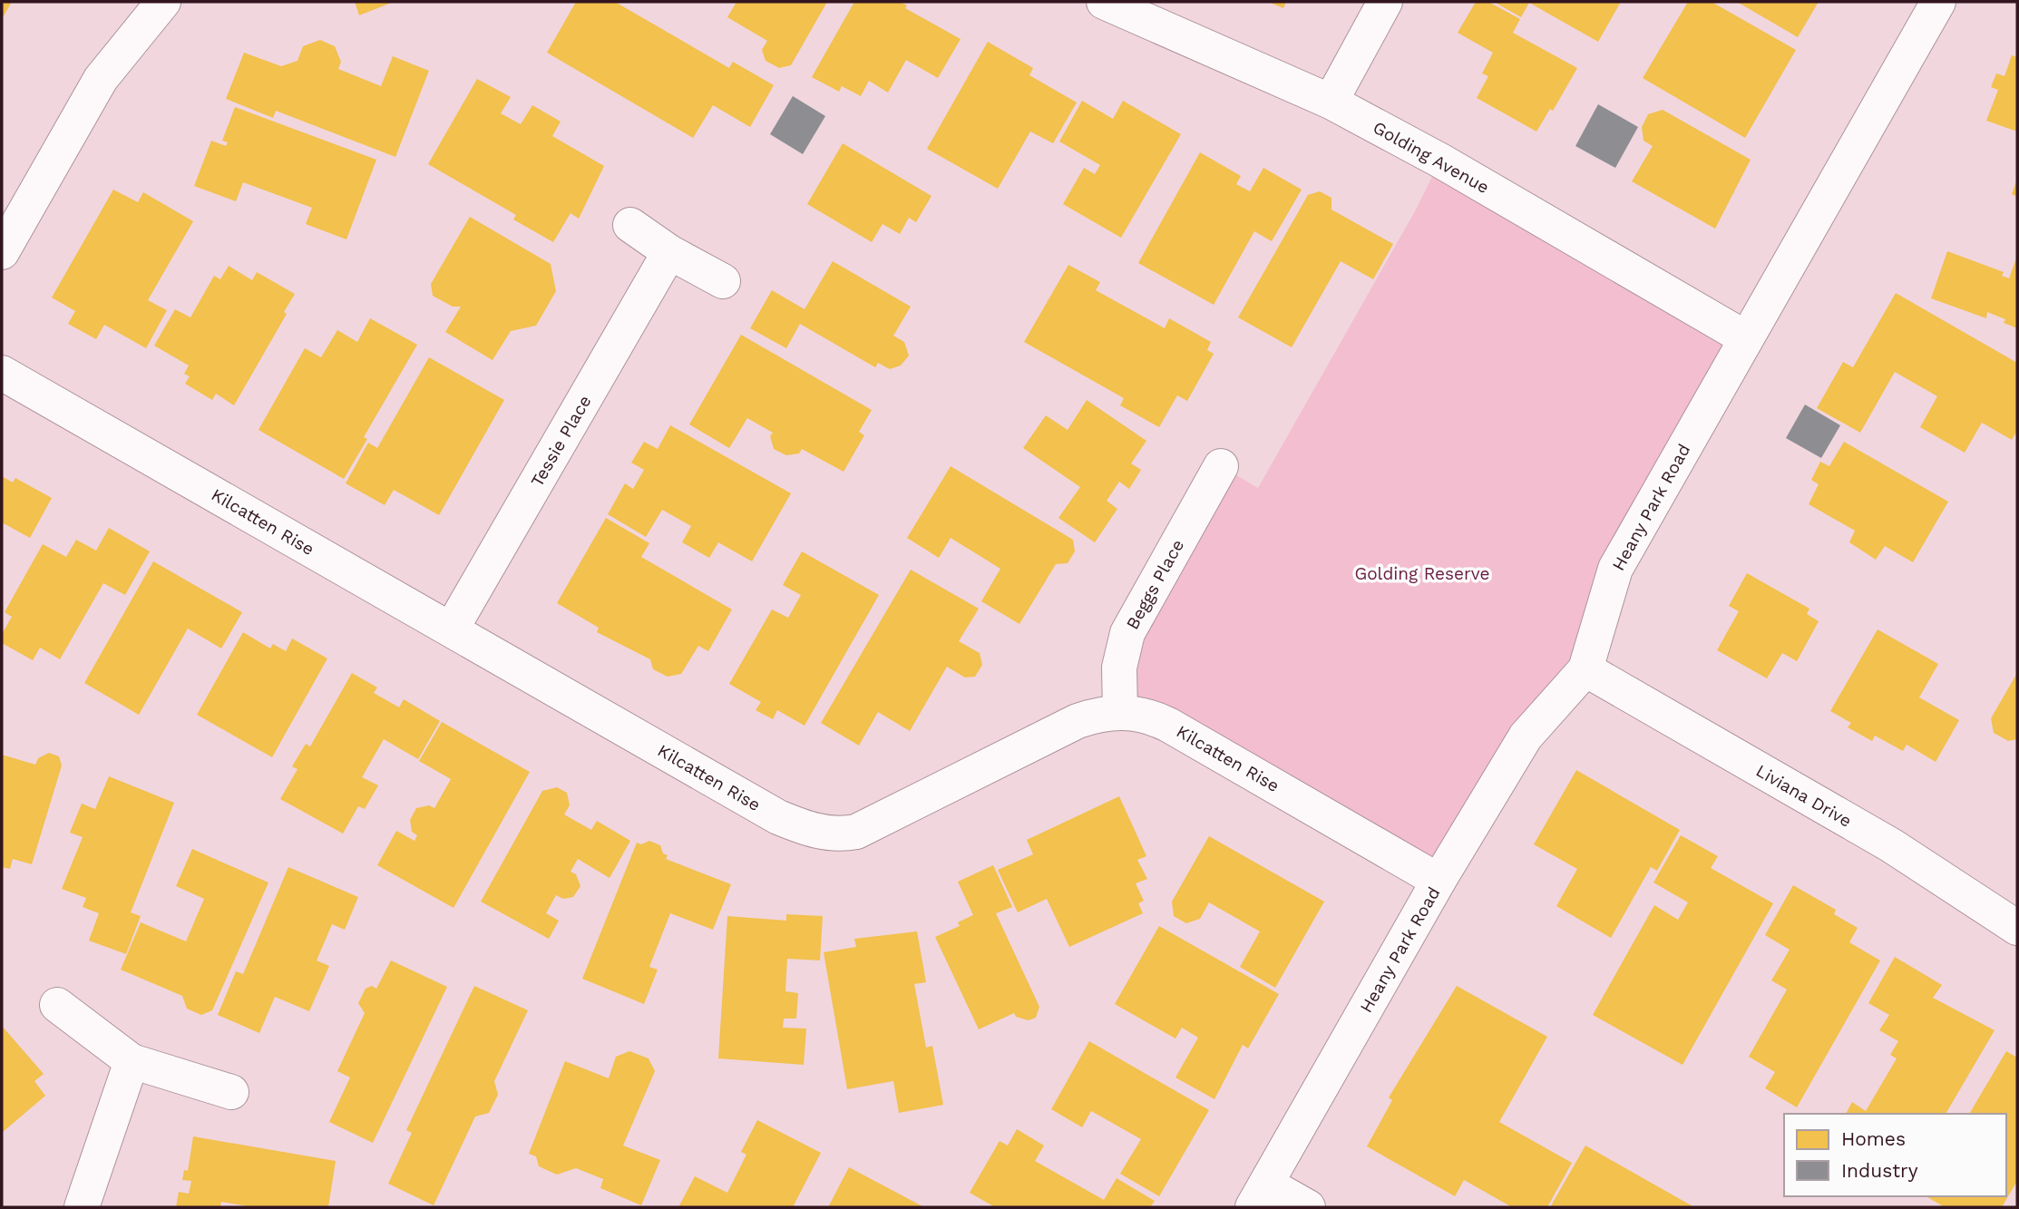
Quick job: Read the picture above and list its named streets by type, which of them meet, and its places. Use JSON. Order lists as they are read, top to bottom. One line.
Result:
{"streets":{"street":["Golding Avenue","Tessie Place","Heany Park Road","Kilcatten Rise","Beggs Place","Liviana Drive"]},"crossings":[["Golding Avenue","Heany Park Road"],["Tessie Place","Kilcatten Rise"],["Heany Park Road","Kilcatten Rise"],["Heany Park Road","Liviana Drive"],["Kilcatten Rise","Beggs Place"]],"parks":["Golding Reserve"],"legend":["Homes","Industry"]}
